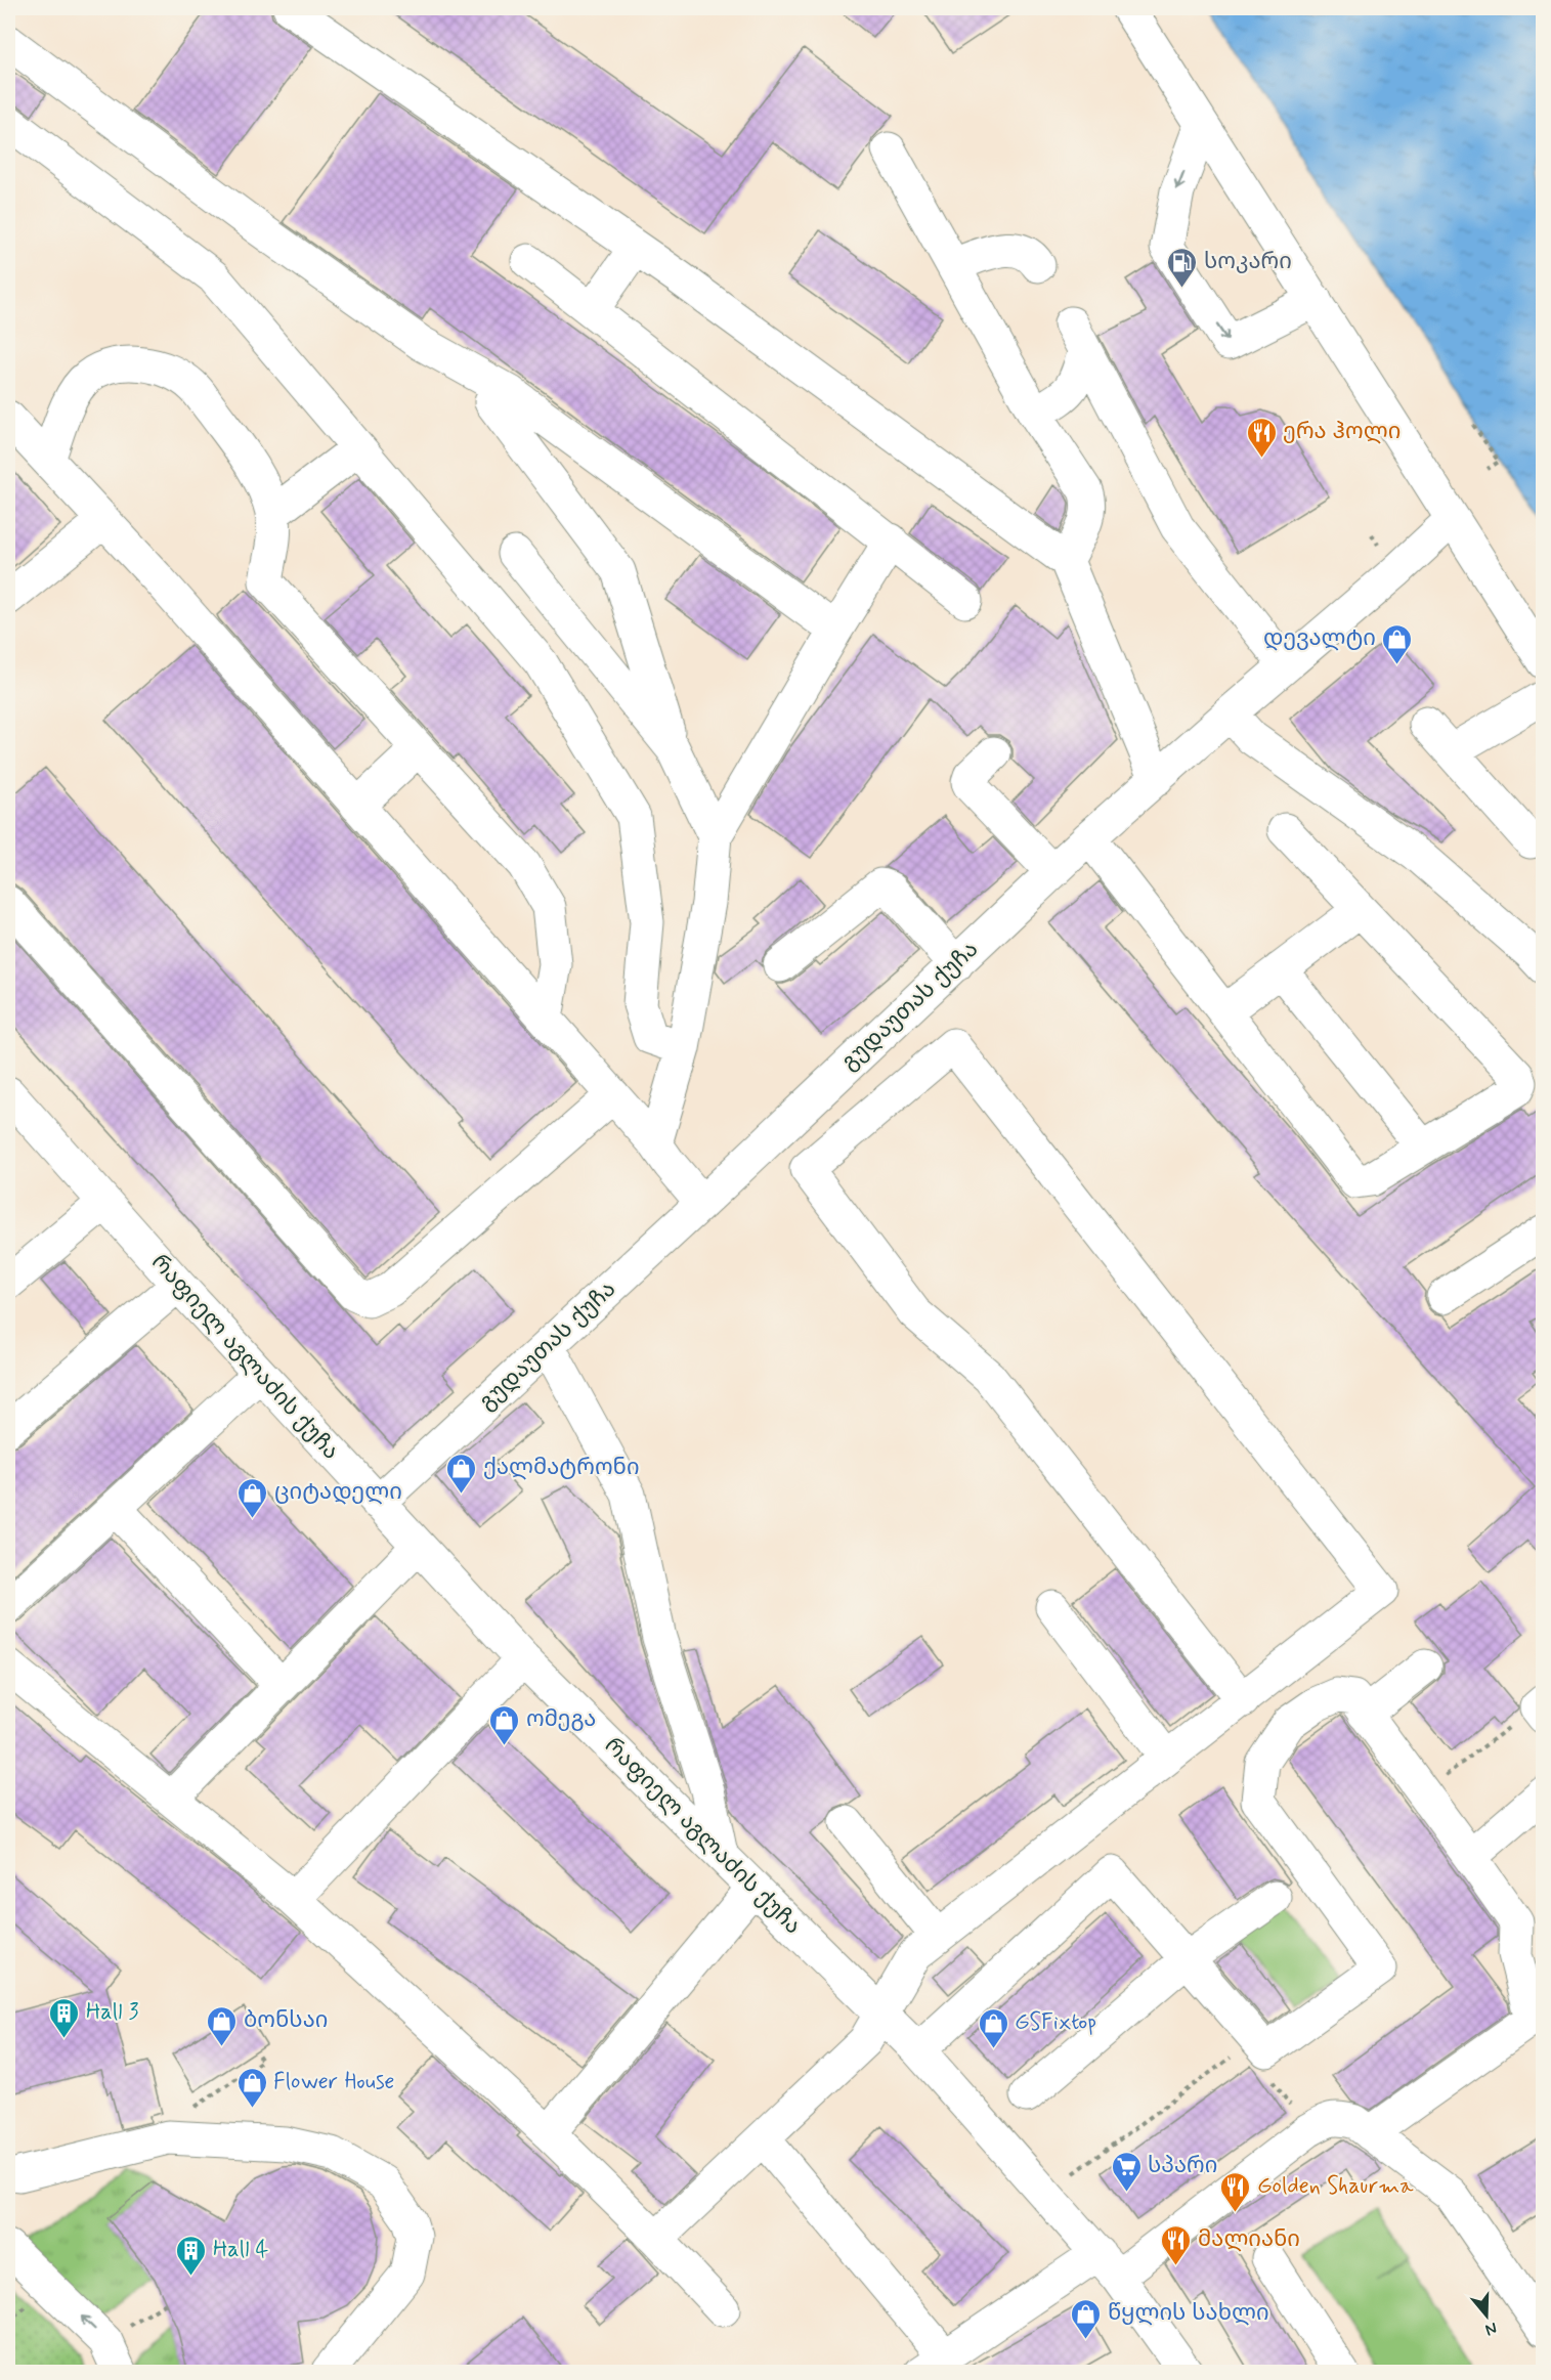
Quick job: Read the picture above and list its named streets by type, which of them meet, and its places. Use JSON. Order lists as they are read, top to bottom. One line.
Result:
{"streets":{"street":["გუდაუთას ქუჩა","რაფიელ აგლაძის ქუჩა"]},"crossings":[["გუდაუთას ქუჩა","რაფიელ აგლაძის ქუჩა"]],"places":{"fuel station":["სოკარი"],"restaurant":["ერა ჰოლი","Golden Shaurma","მალიანი"],"shop":["დევალტი","ქალმატრონი","ციტადელი","ომეგა","ბონსაი","GSFixtop","Flower House","წყლის სახლი"],"building":["Hall 3","Hall 4"],"supermarket":["სპარი"]},"north":"bottom"}
